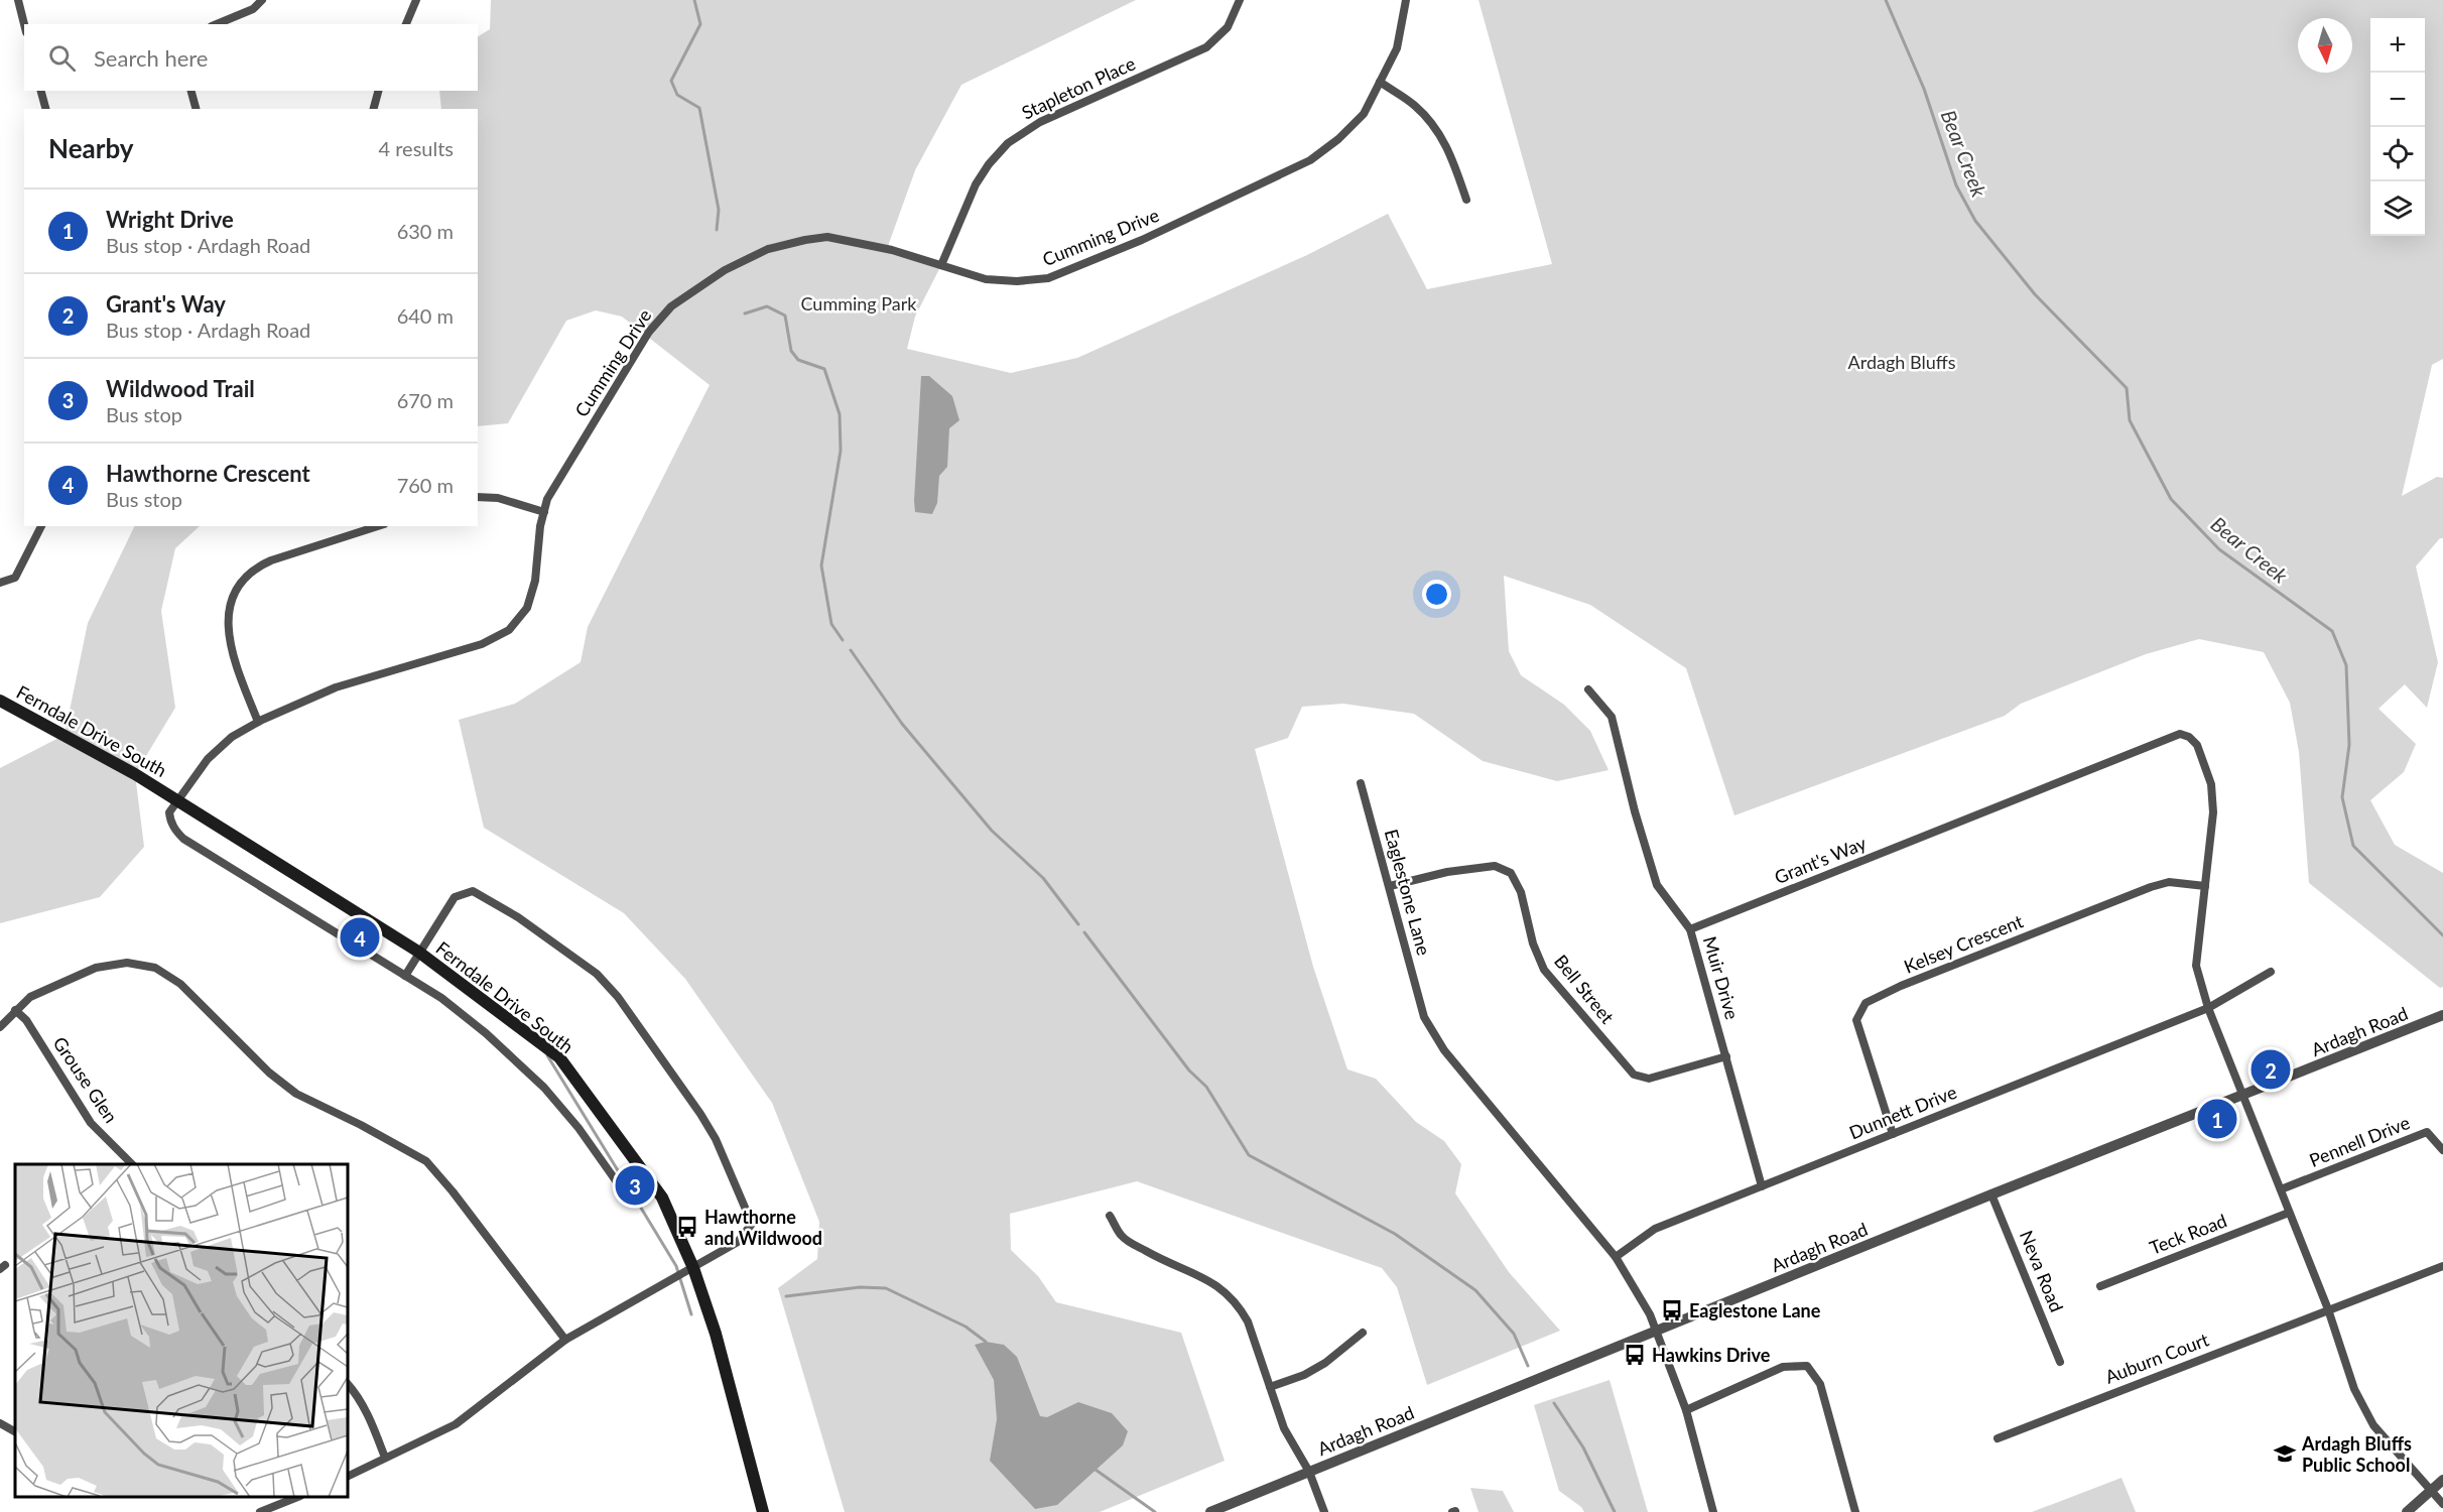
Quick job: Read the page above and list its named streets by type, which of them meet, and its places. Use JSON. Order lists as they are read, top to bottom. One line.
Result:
{"streets":{"main road":["Ferndale Drive South"],"street":["Stapleton Place","Cumming Drive","Grant's Way","Eaglestone Lane","Kelsey Crescent","Muir Drive","Bell Street","Ardagh Road","Grouse Glen","Dunnett Drive","Pennell Drive","Teck Road","Neva Road","Auburn Court"]},"crossings":[["Stapleton Place","Cumming Drive"],["Cumming Drive","Ferndale Drive South"],["Grant's Way","Kelsey Crescent"],["Grant's Way","Muir Drive"],["Grant's Way","Ardagh Road"],["Grant's Way","Dunnett Drive"],["Grant's Way","Pennell Drive"],["Grant's Way","Teck Road"],["Grant's Way","Auburn Court"],["Eaglestone Lane","Bell Street"],["Eaglestone Lane","Ardagh Road"],["Eaglestone Lane","Dunnett Drive"],["Kelsey Crescent","Dunnett Drive"],["Muir Drive","Bell Street"],["Muir Drive","Dunnett Drive"],["Ardagh Road","Neva Road"]],"water":["Bear Creek"],"parks":["Cumming Park","Ardagh Bluffs"],"places":{"bus stop":["Hawthorne and Wildwood","Eaglestone Lane","Hawkins Drive"],"school or university":["Ardagh Bluffs Public School"]},"north":"bottom","page":{"map_buttons":["+","−"],"search":"Search here","heading":["Nearby","4 results"],"list":[{"mark":"1","name":"Wright Drive","note":"Bus stop · Ardagh Road","value":"630 m"},{"mark":"2","name":"Grant's Way","note":"Bus stop · Ardagh Road","value":"640 m"},{"mark":"3","name":"Wildwood Trail","note":"Bus stop","value":"670 m"},{"mark":"4","name":"Hawthorne Crescent","note":"Bus stop","value":"760 m"}],"pins":["4","2","1","3"]}}
